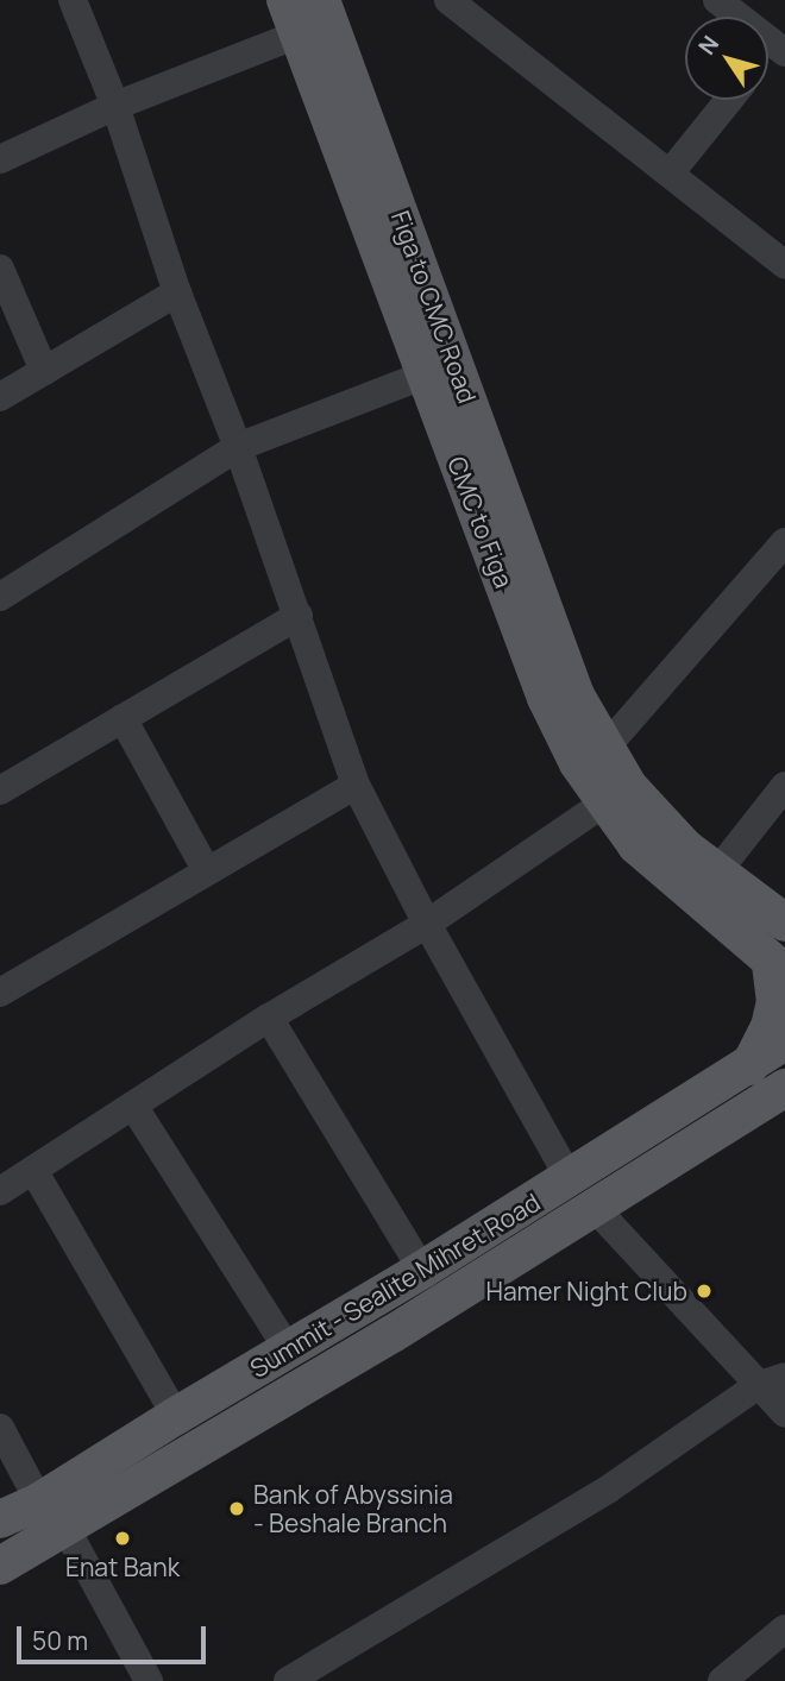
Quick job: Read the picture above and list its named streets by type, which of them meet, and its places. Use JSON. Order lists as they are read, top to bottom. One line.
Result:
{"streets":{"main road":["Figa to CMC Road","Summit - Sealite Mihret Road"]},"places":["Hamer Night Club","Bank of Abyssinia - Beshale Branch","Enat Bank"],"scale_bar":"50 m","north":"top left"}
